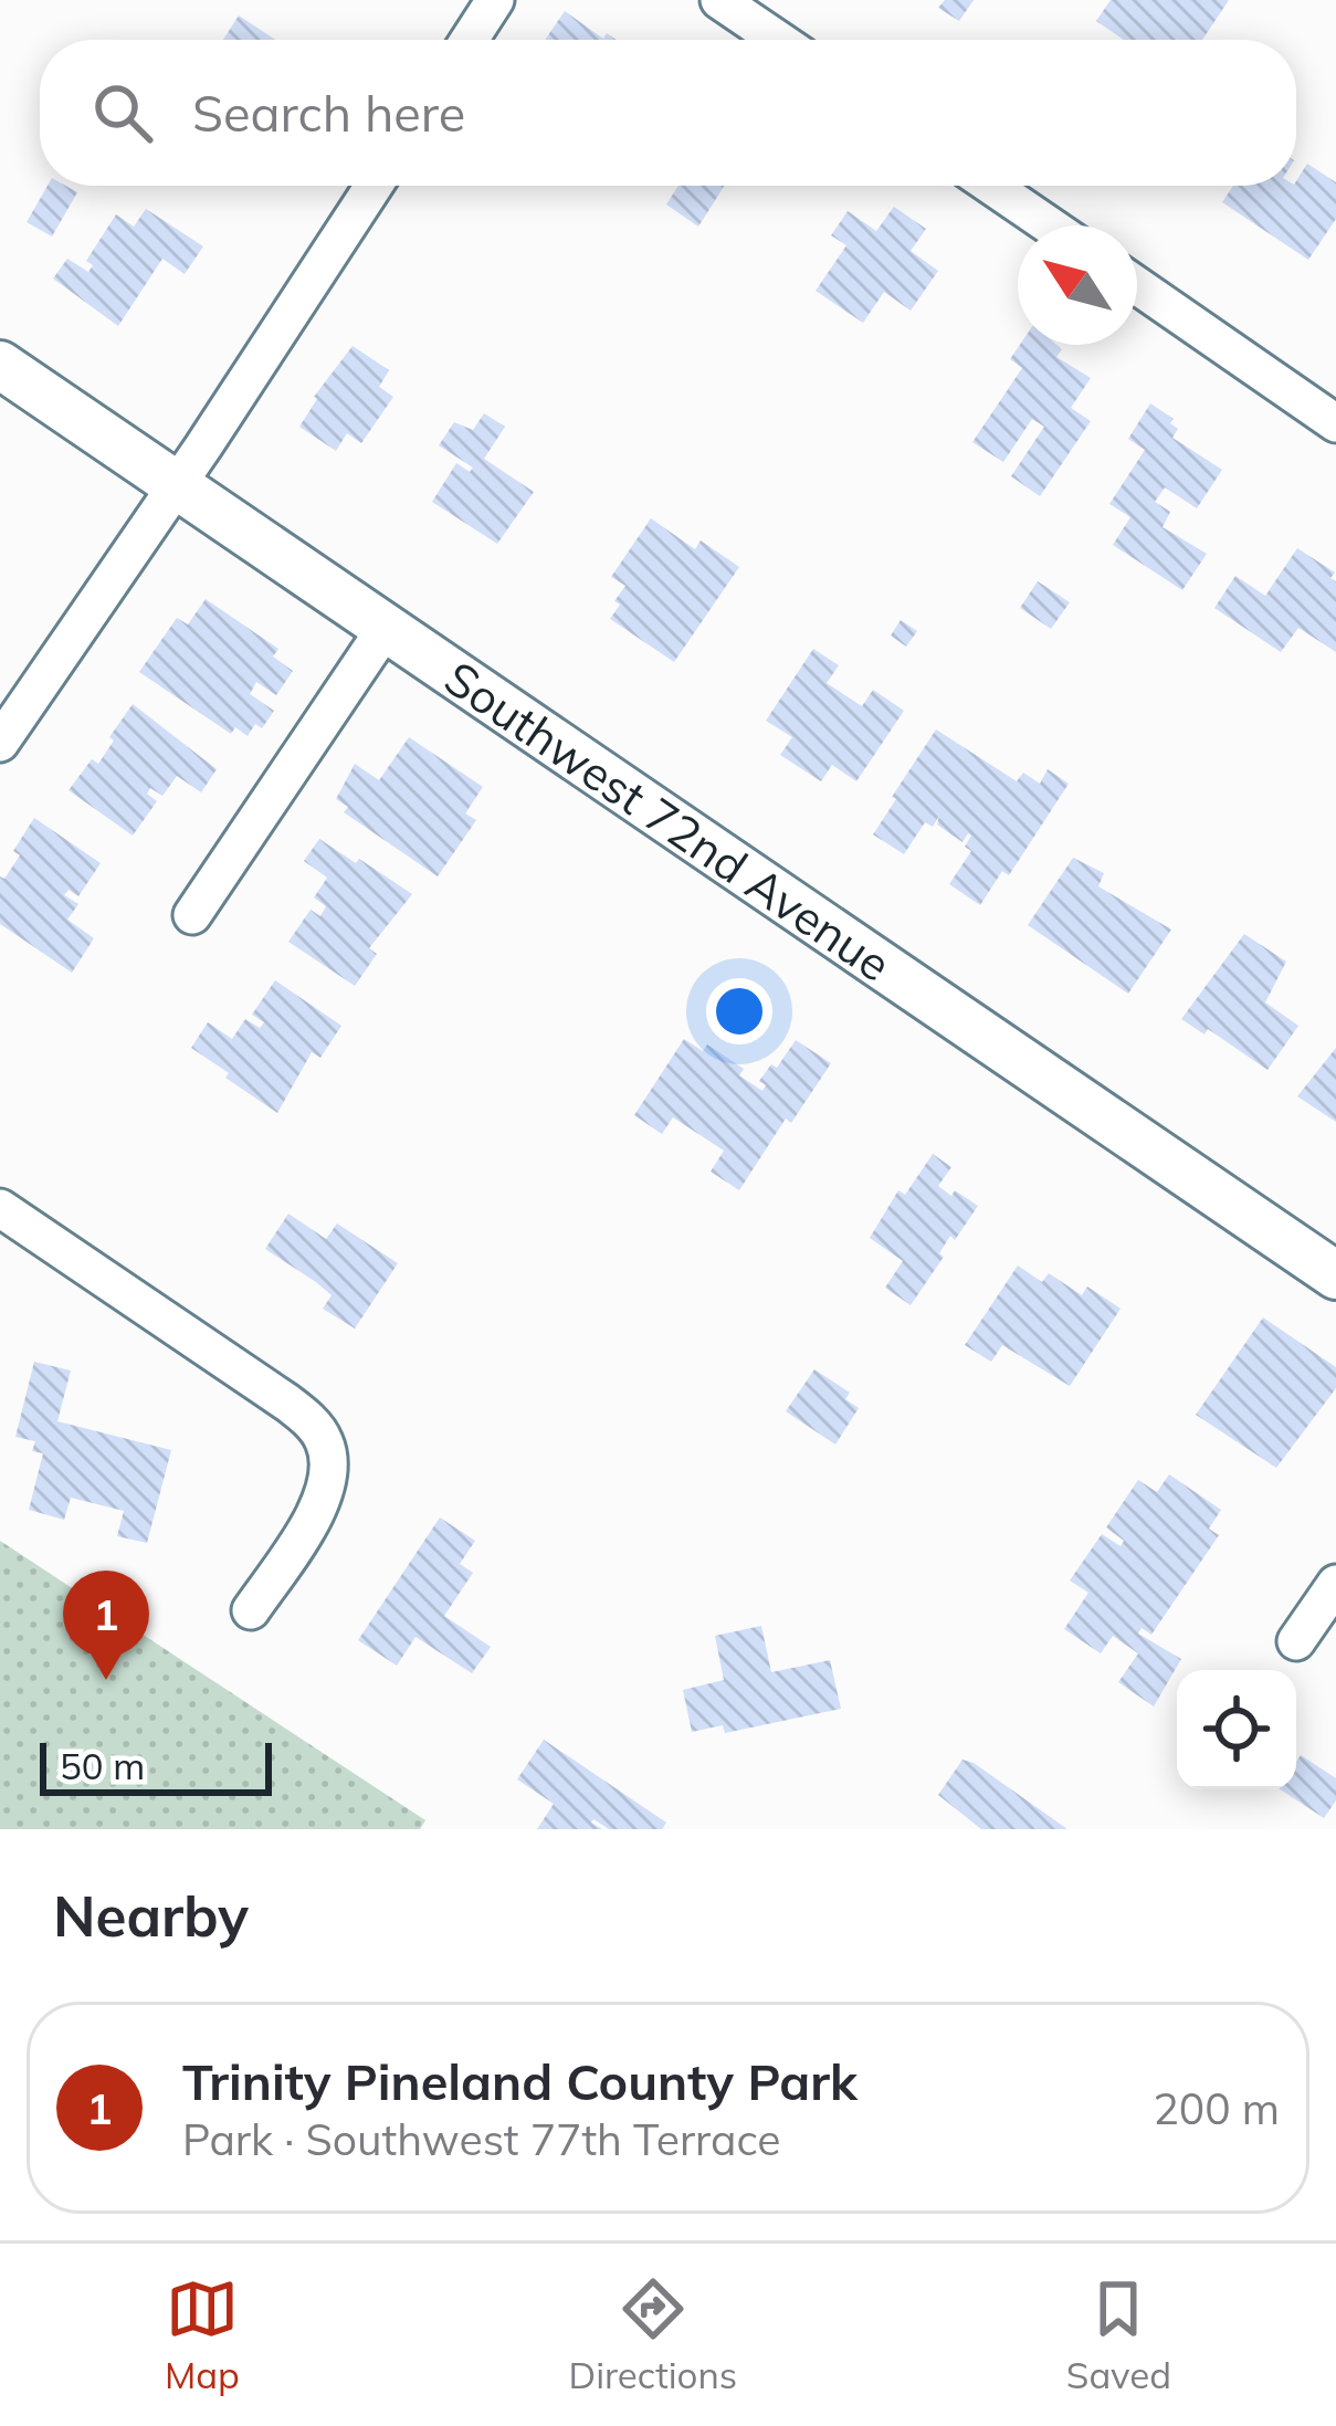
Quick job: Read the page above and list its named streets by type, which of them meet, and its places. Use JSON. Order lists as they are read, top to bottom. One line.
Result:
{"streets":{"street":["Southwest 72nd Avenue"]},"scale_bar":"50 m","north":"top left","page":{"search":"Search here","pins":"1","scale":"50 m","heading":"Nearby","list":[{"mark":"1","name":"Trinity Pineland County Park","note":"Park · Southwest 77th Terrace","value":"200 m"}],"nav":["Map","Directions","Saved"]}}
